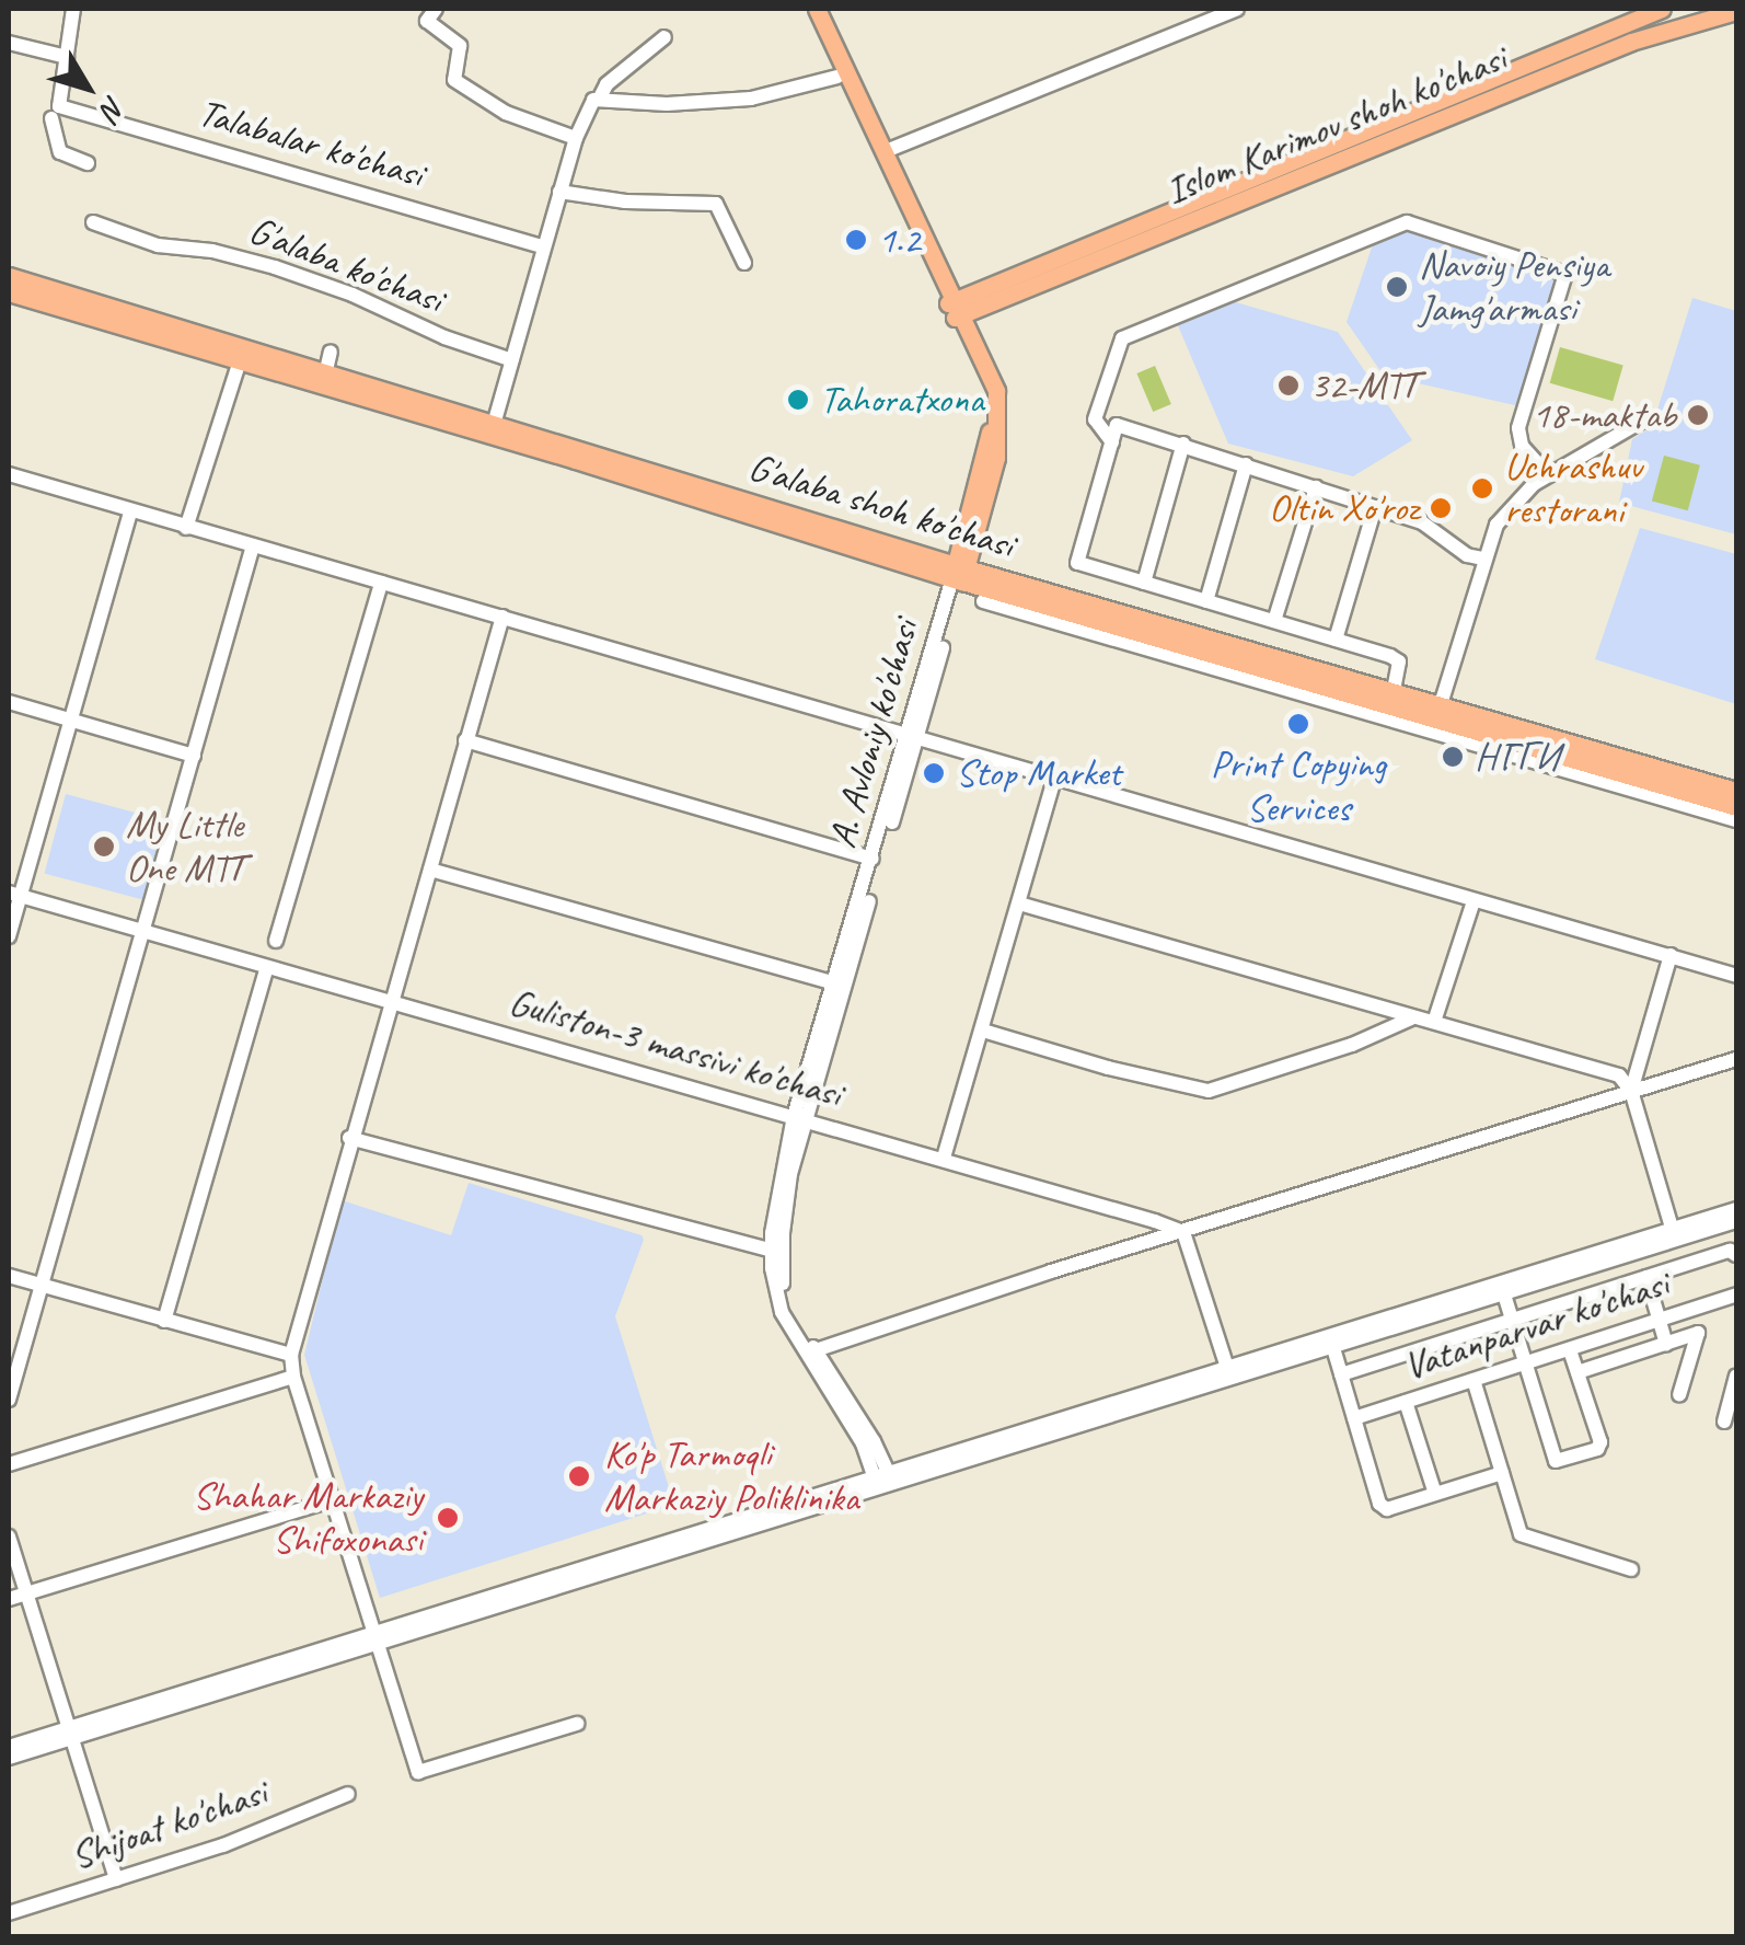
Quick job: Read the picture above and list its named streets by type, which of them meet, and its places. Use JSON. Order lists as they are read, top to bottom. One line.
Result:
{"streets":{"main road":["Islom Karimov shoh ko'chasi","G'alaba shoh ko'chasi","A. Avloniy ko'chasi"],"street":["Talabalar ko'chasi","G'alaba ko'chasi","Guliston-3 massivi ko'chasi","Vatanparvar ko'chasi","Shijoat ko'chasi"]},"crossings":[["Islom Karimov shoh ko'chasi","A. Avloniy ko'chasi"],["G'alaba shoh ko'chasi","A. Avloniy ko'chasi"],["A. Avloniy ko'chasi","Guliston-3 massivi ko'chasi"]],"places":["1.2","Navoiy Pensiya Jamg'armasi","32-MTT","Tahoratxona","18-maktab","Uchrashuv restorani","Oltin Xo'roz","Print Copying Services","НГГИ","Stop Market","My Little One MTT","Ko'p Tarmoqli Markaziy Poliklinika","Shahar Markaziy Shifoxonasi"],"north":"bottom right"}
